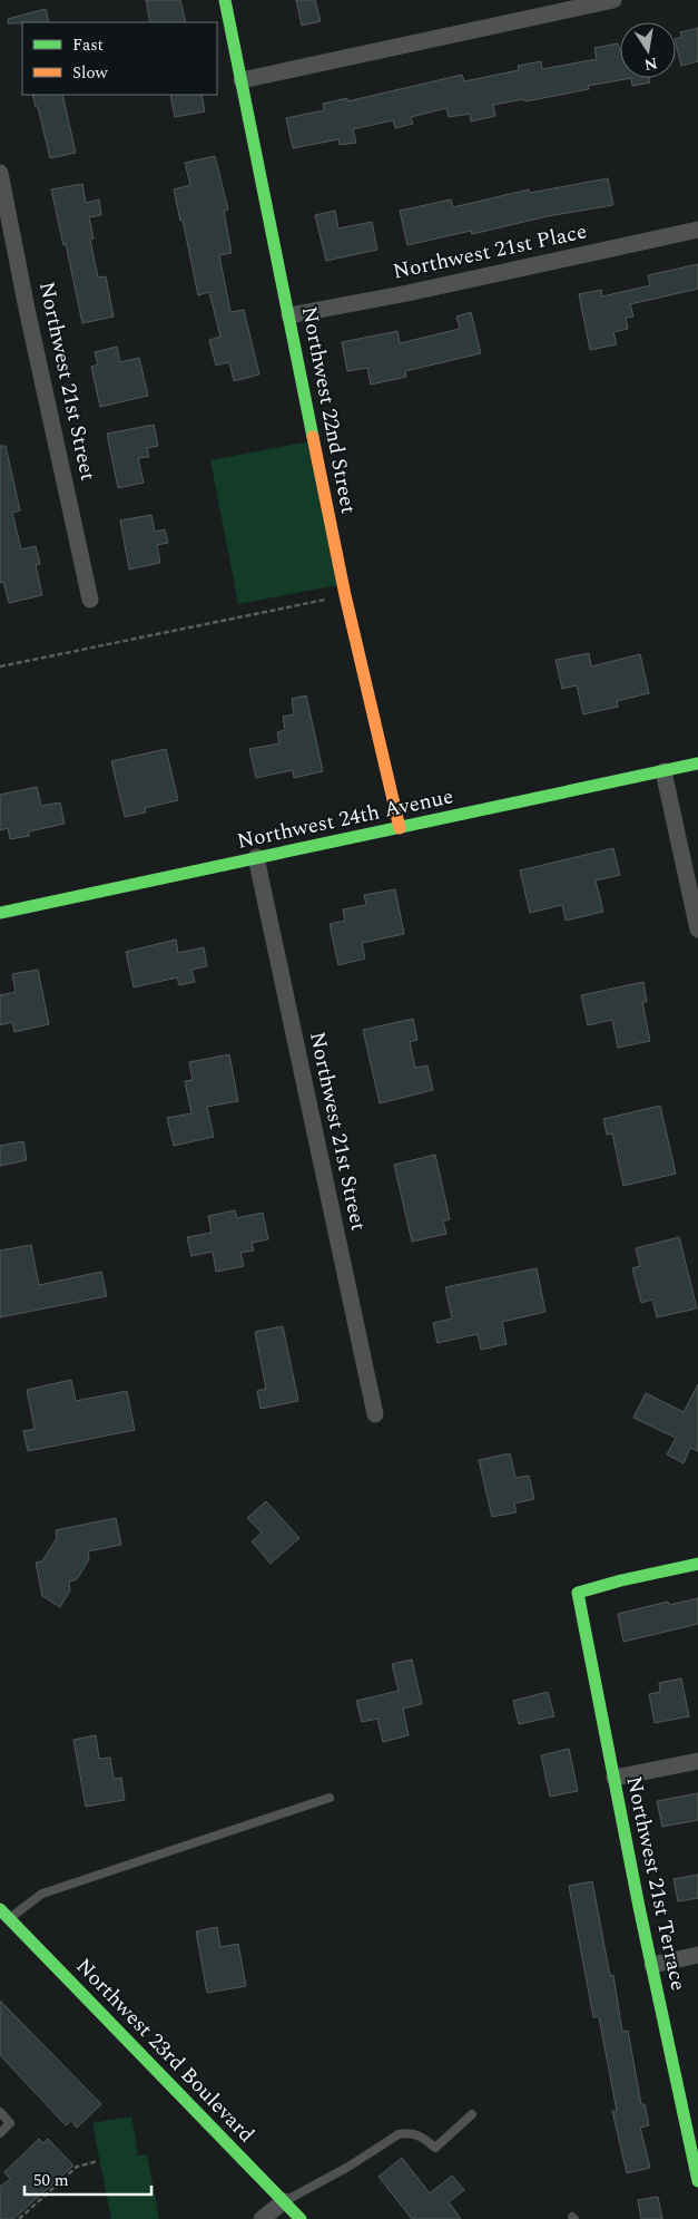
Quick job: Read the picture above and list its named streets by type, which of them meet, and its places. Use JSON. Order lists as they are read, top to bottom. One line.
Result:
{"streets":{"street":["Northwest 21st Place","Northwest 21st Street","Northwest 22nd Street","Northwest 24th Avenue","Northwest 21st Terrace","Northwest 23rd Boulevard"]},"crossings":[["Northwest 21st Place","Northwest 22nd Street"],["Northwest 21st Street","Northwest 24th Avenue"],["Northwest 22nd Street","Northwest 24th Avenue"]],"legend":["Fast","Slow"],"scale_bar":"50 m","north":"bottom"}
